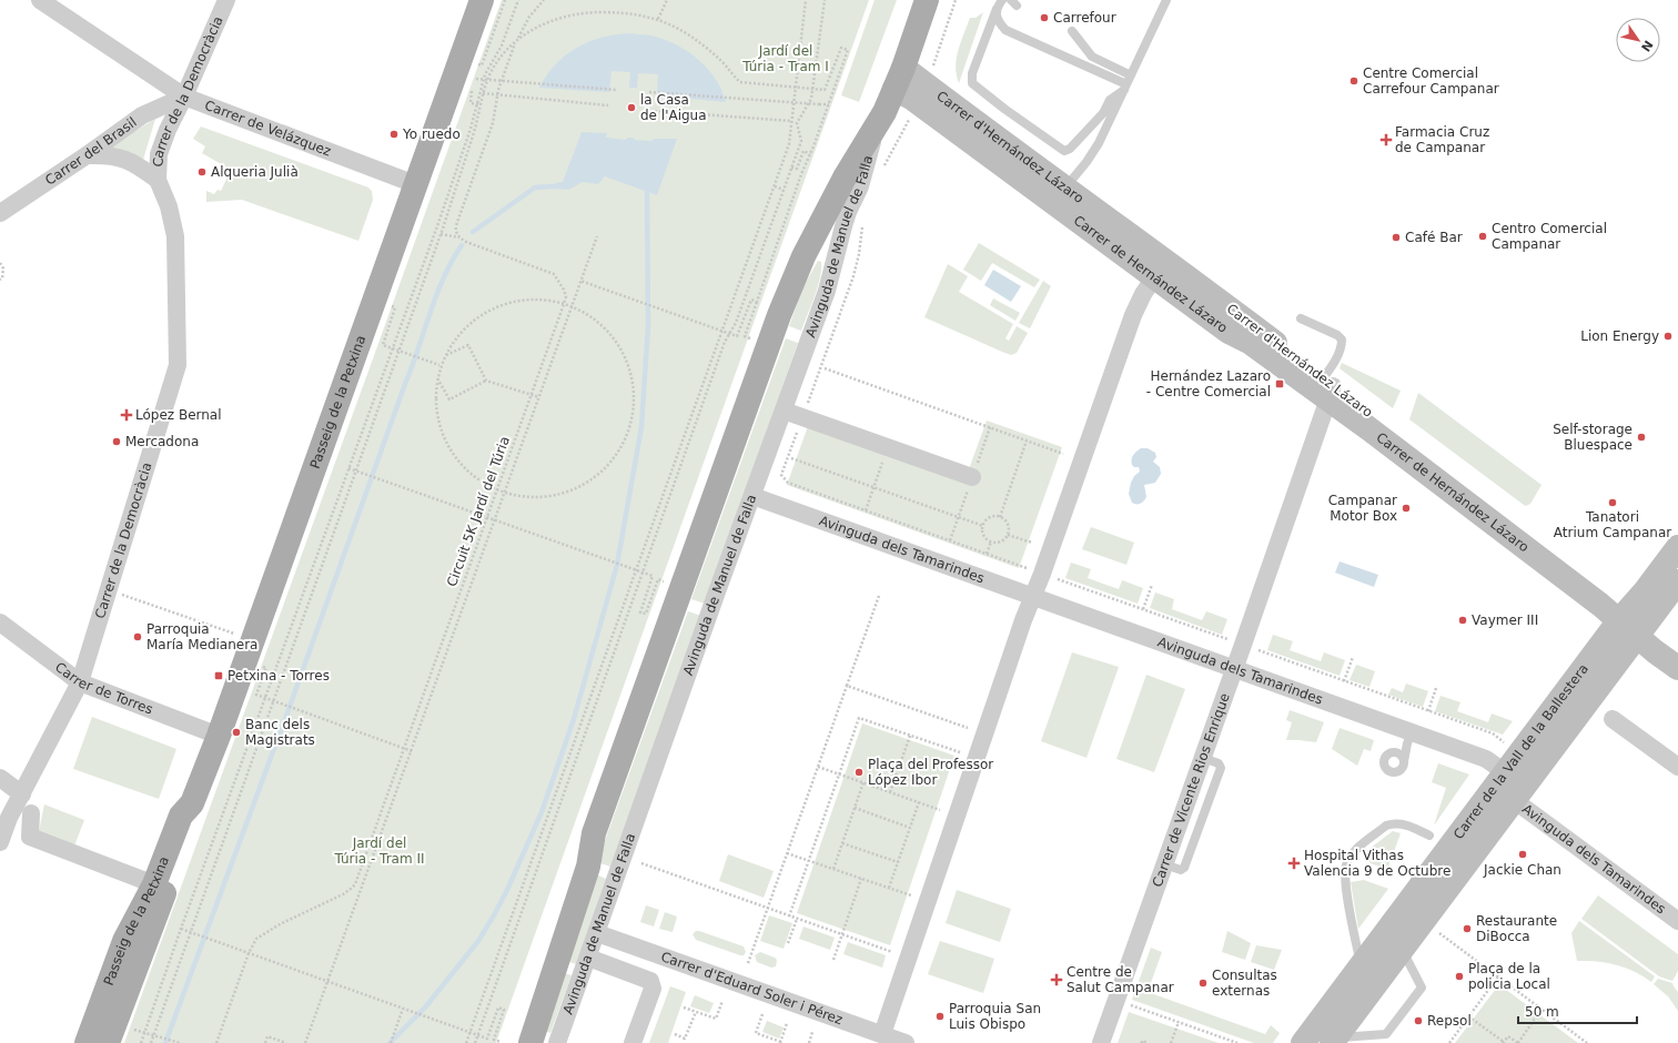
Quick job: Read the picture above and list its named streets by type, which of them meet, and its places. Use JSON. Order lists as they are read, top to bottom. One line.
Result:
{"streets":{"main road":["Avinguda de Manuel de Falla","Passeig de la Petxina"],"street":["Carrer de la Democràcia","Carrer de Velázquez","Carrer d'Hernández Lázaro","Carrer del Brasil","Carrer de Hernández Lázaro","Avinguda dels Tamarindes","Carrer de Torres","Carrer de la Vall de la Ballestera","Carrer de Vicente Rios Enrique","Carrer d'Eduard Soler i Pérez"],"path":["Circuit 5K Jardí del Túria"]},"crossings":[["Carrer de la Democràcia","Carrer de Velázquez"],["Carrer de la Democràcia","Carrer del Brasil"],["Carrer de la Democràcia","Carrer de Torres"],["Carrer de Velázquez","Carrer del Brasil"],["Carrer de Velázquez","Passeig de la Petxina"],["Carrer d'Hernández Lázaro","Avinguda de Manuel de Falla"],["Carrer d'Hernández Lázaro","Carrer de Hernández Lázaro"],["Carrer d'Hernández Lázaro","Carrer de la Vall de la Ballestera"],["Carrer d'Hernández Lázaro","Carrer de Vicente Rios Enrique"],["Avinguda de Manuel de Falla","Carrer de Hernández Lázaro"],["Avinguda de Manuel de Falla","Avinguda dels Tamarindes"],["Avinguda de Manuel de Falla","Carrer d'Eduard Soler i Pérez"],["Carrer de Hernández Lázaro","Carrer de Vicente Rios Enrique"],["Passeig de la Petxina","Carrer de Torres"],["Avinguda dels Tamarindes","Carrer de la Vall de la Ballestera"],["Avinguda dels Tamarindes","Carrer de Vicente Rios Enrique"]],"parks":["Jardí del Túria - Tram I","Jardí del Túria - Tram II"],"places":{"other":["Carrefour","Centre Comercial Carrefour Campanar","la Casa de l'Aigua","Yo ruedo","Alqueria Julià","Centro Comercial Campanar","Café Bar","Lion Energy","Self-storage Bluespace","Mercadona","Tanatori Atrium Campanar","Campanar Motor Box","Vaymer III","Parroquia María Medianera","Banc dels Magistrats","Plaça del Professor López Ibor","Jackie Chan","Restaurante DiBocca","Plaça de la policia Local","Consultas externas","Parroquia San Luis Obispo","Repsol"],"health":["Farmacia Cruz de Campanar","López Bernal","Hospital Vithas Valencia 9 de Octubre","Centre de Salut Campanar"],"transit":["Hernández Lazaro - Centre Comercial","Petxina - Torres"]},"scale_bar":"50 m","north":"bottom right"}
